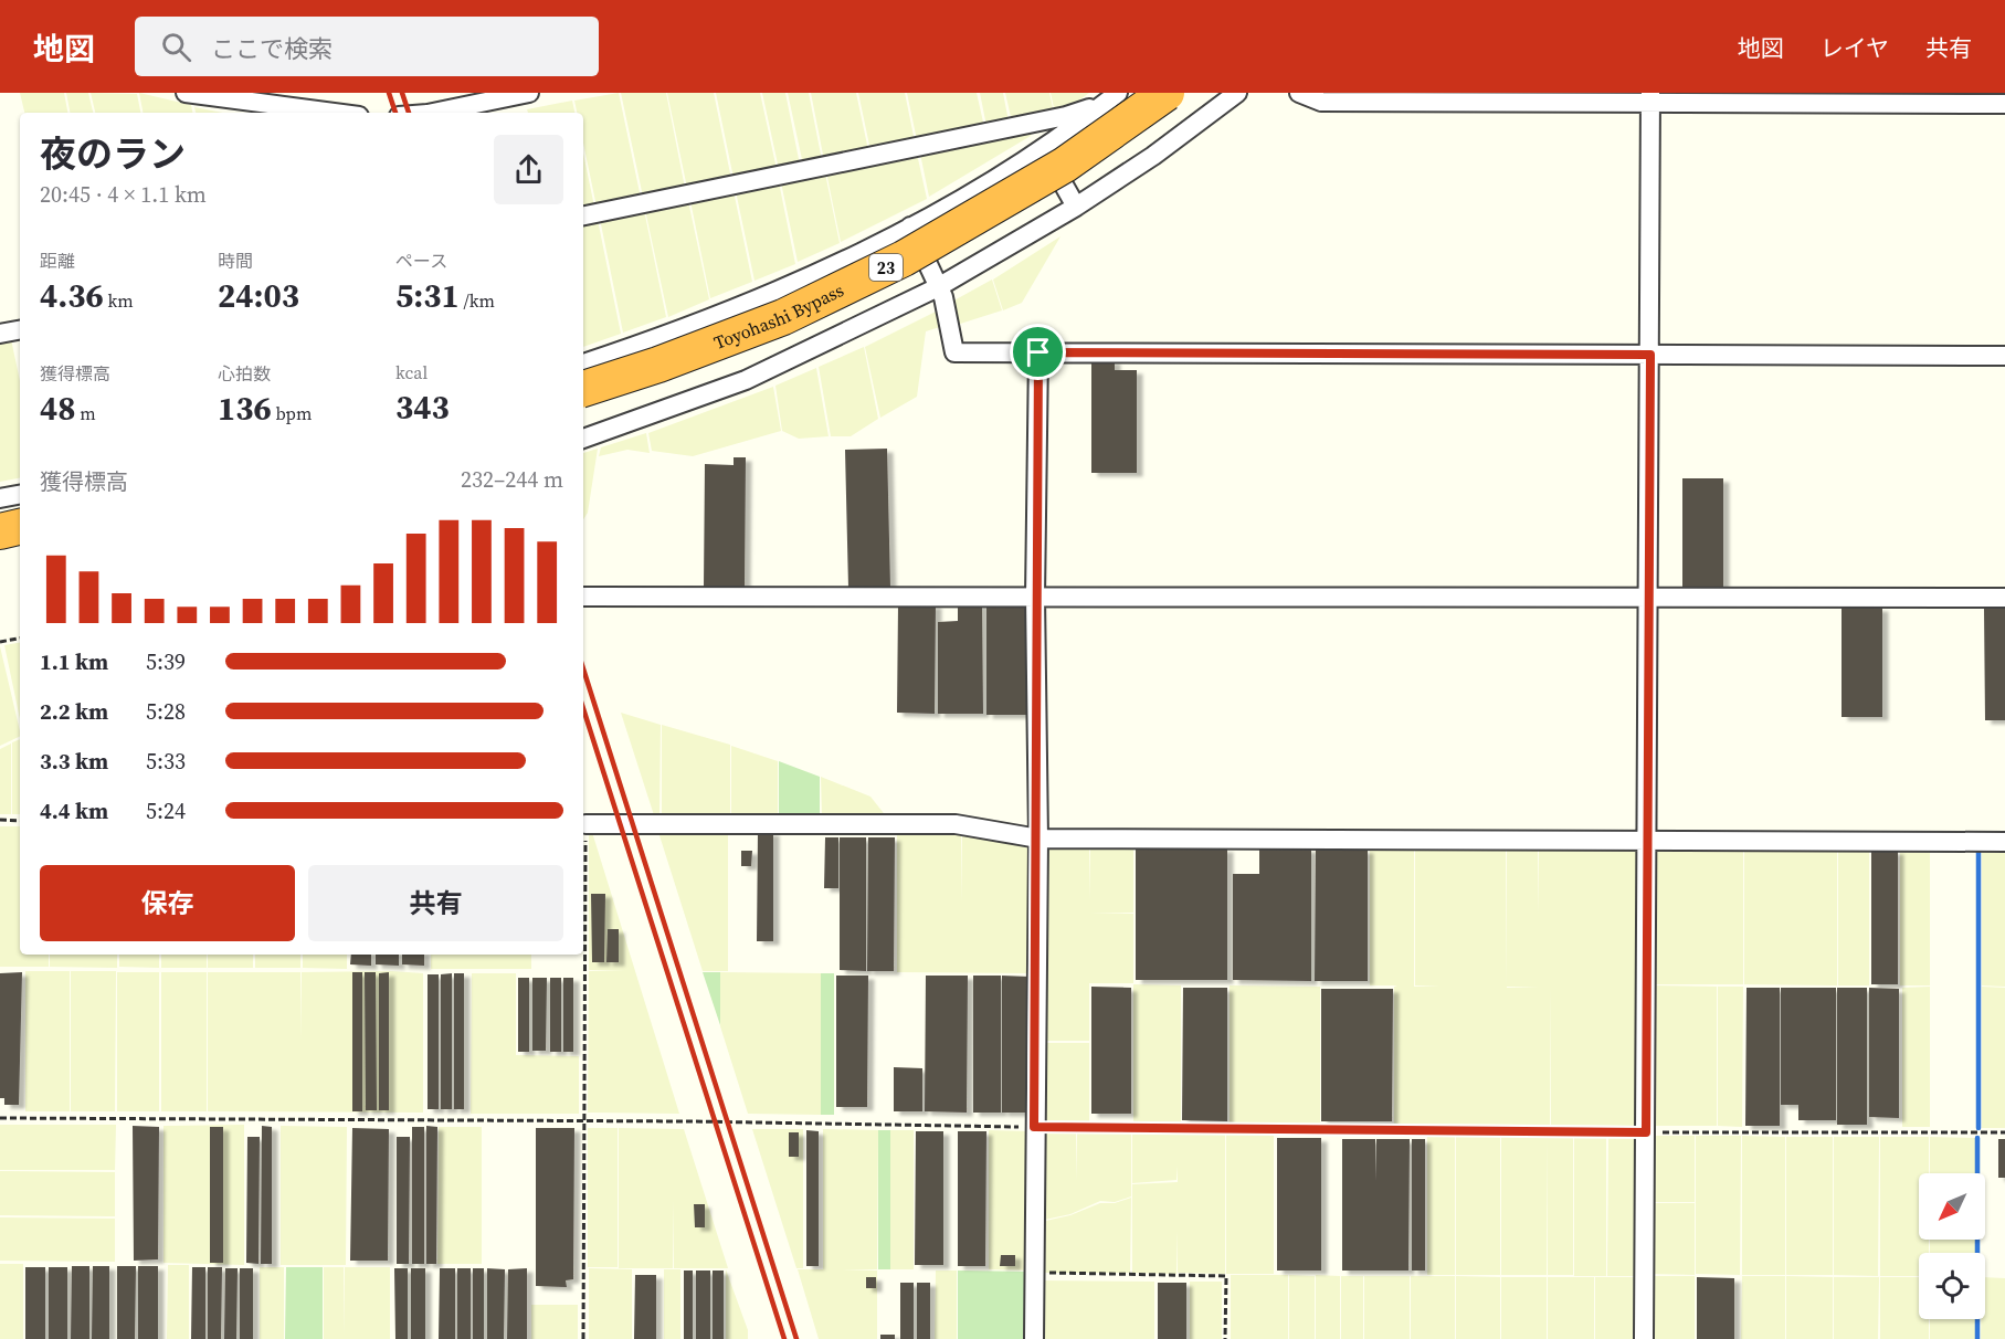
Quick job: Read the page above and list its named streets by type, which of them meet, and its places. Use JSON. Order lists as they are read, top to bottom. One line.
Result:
{"streets":{"highway":["23","Toyohashi Bypass"]},"north":"bottom left","page":{"header":"地図","search":"ここで検索","nav":["地図","レイヤ","共有"],"heading":["夜のラン","20:45 · 4 × 1.1 km"],"stats":[["距離","4.36 km"],["時間","24:03"],["ペース","5:31 /km"],["獲得標高","48 m"],["心拍数","136 bpm"],["kcal","343"]],"chart":["獲得標高","232–244 m"],"list":[{"name":"1.1 km","note":"5:39"},{"name":"2.2 km","note":"5:28"},{"name":"3.3 km","note":"5:33"},{"name":"4.4 km","note":"5:24"}],"buttons":["保存","共有"]}}
